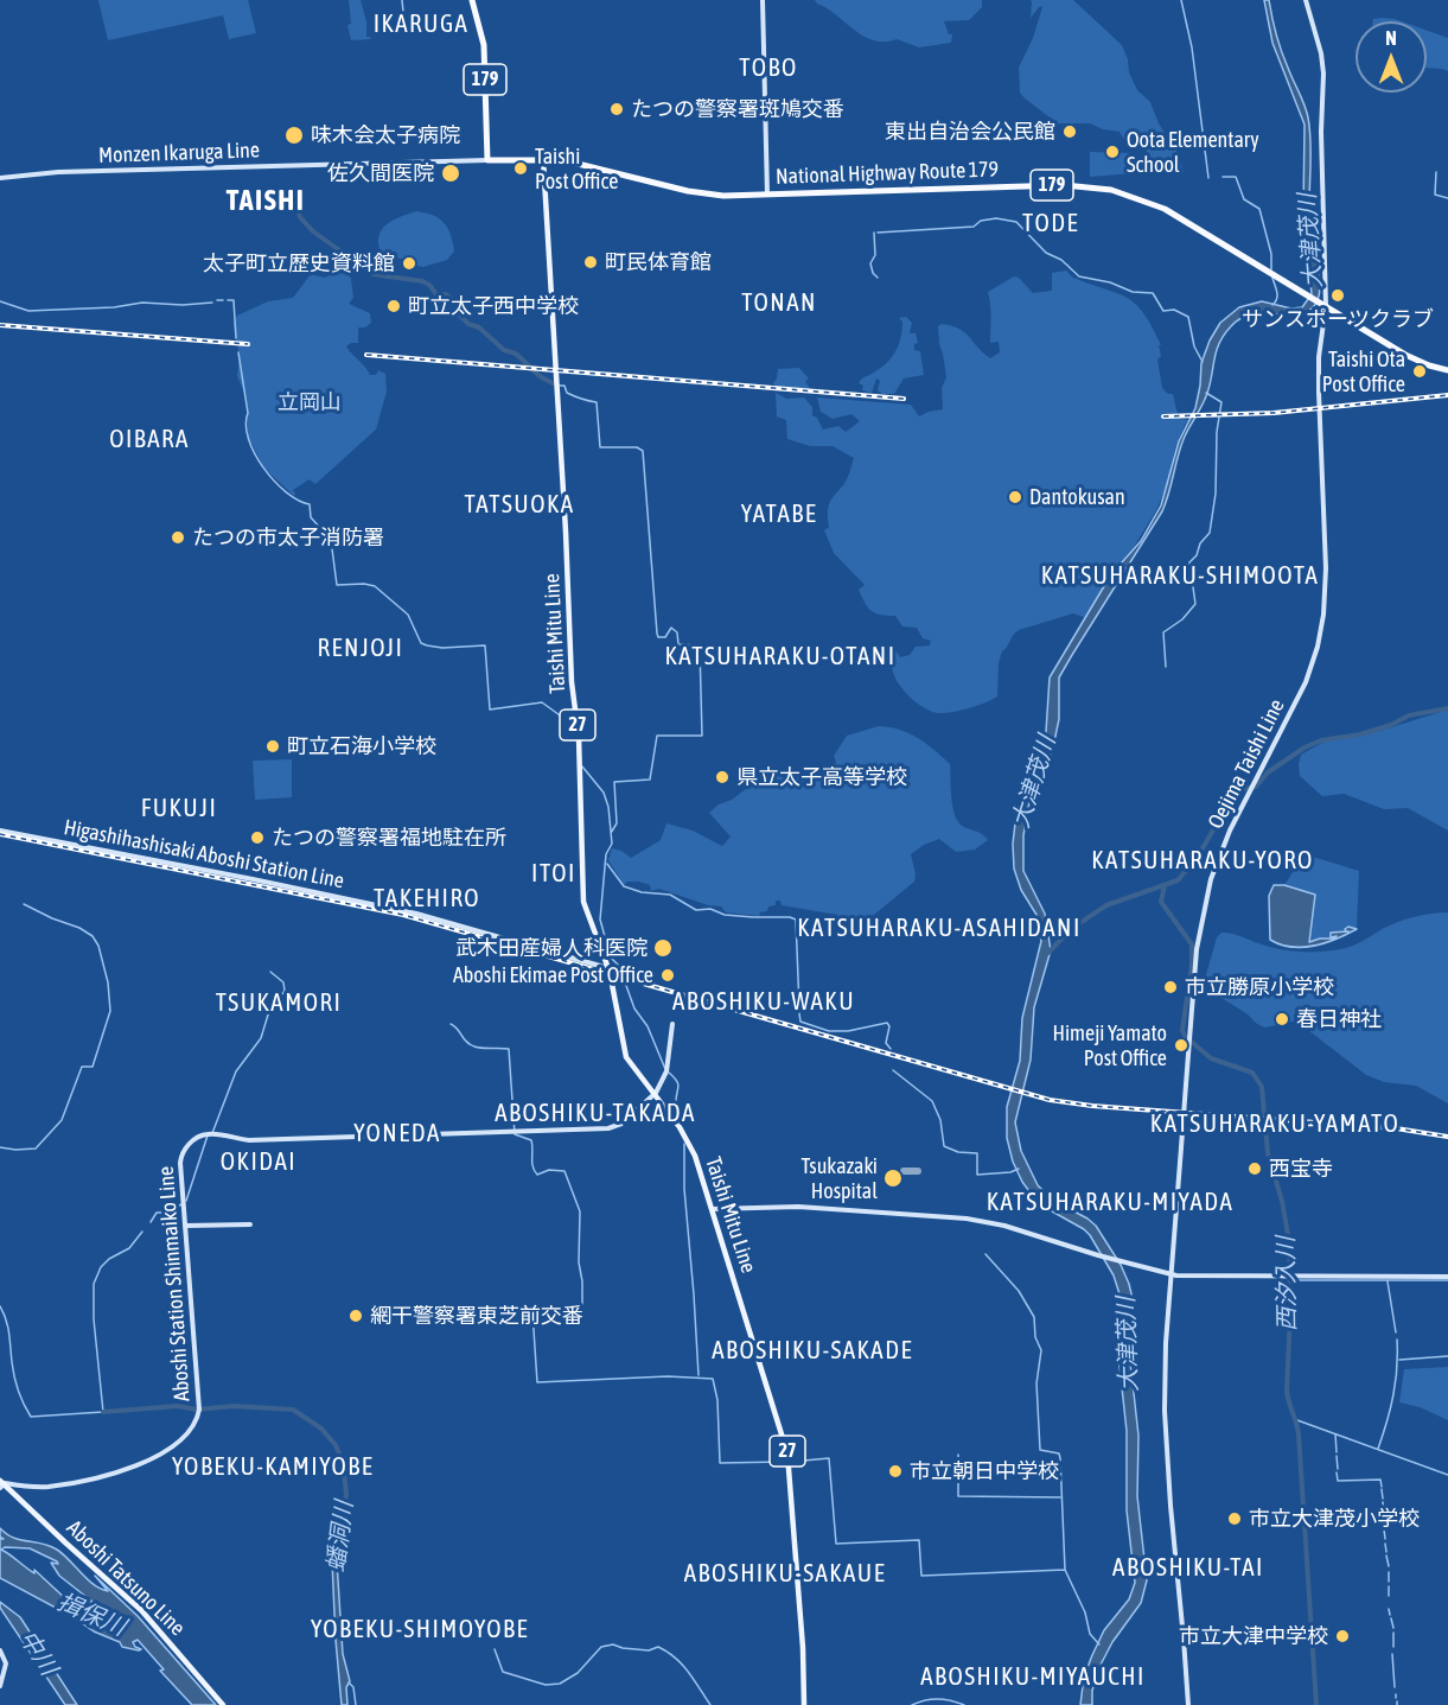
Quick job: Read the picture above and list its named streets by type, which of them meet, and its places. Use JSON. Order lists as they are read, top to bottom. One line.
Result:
{"streets":{"highway":["179","National Highway Route 179"],"main road":["Monzen Ikaruga Line","Taishi Mitu Line","27","Oejima Taishi Line","Higashihashisaki Aboshi Station Line","Aboshi Station Shinmaiko Line","Aboshi Tatsuno Line"]},"crossings":[["179","Monzen Ikaruga Line"],["179","National Highway Route 179"],["Monzen Ikaruga Line","National Highway Route 179"],["National Highway Route 179","Taishi Mitu Line"],["National Highway Route 179","Oejima Taishi Line"],["Taishi Mitu Line","Higashihashisaki Aboshi Station Line"],["Taishi Mitu Line","Aboshi Station Shinmaiko Line"],["Aboshi Station Shinmaiko Line","Aboshi Tatsuno Line"]],"districts":["IKARUGA","TOBO","TAISHI","TODE","TONAN","OIBARA","TATSUOKA","YATABE","KATSUHARAKU-SHIMOOTA","RENJOJI","KATSUHARAKU-OTANI","FUKUJI","KATSUHARAKU-YORO","ITOI","TAKEHIRO","KATSUHARAKU-ASAHIDANI","ABOSHIKU-WAKU","TSUKAMORI","ABOSHIKU-TAKADA","KATSUHARAKU-YAMATO","YONEDA","OKIDAI","KATSUHARAKU-MIYADA","ABOSHIKU-SAKADE","YOBEKU-KAMIYOBE","ABOSHIKU-TAI","ABOSHIKU-SAKAUE","YOBEKU-SHIMOYOBE","ABOSHIKU-MIYAUCHI"],"water":["大津茂川","西汐入川","蟠洞川","揖保川","中川"],"parks":["立岡山"],"places":["たつの警察署斑鳩交番","東出自治会公民館","味木会太子病院","Oota Elementary School","Taishi Post Office","佐久間医院","町民体育館","太子町立歴史資料館","サンスポーツクラブ","町立太子西中学校","Taishi Ota Post Office","Dantokusan","たつの市太子消防署","町立石海小学校","県立太子高等学校","たつの警察署福地駐在所","武木田産婦人科医院","Aboshi Ekimae Post Office","市立勝原小学校","春日神社","Himeji Yamato Post Office","西宝寺","Tsukazaki Hospital","網干警察署東芝前交番","市立朝日中学校","市立大津茂小学校","市立大津中学校"],"north":"top"}
